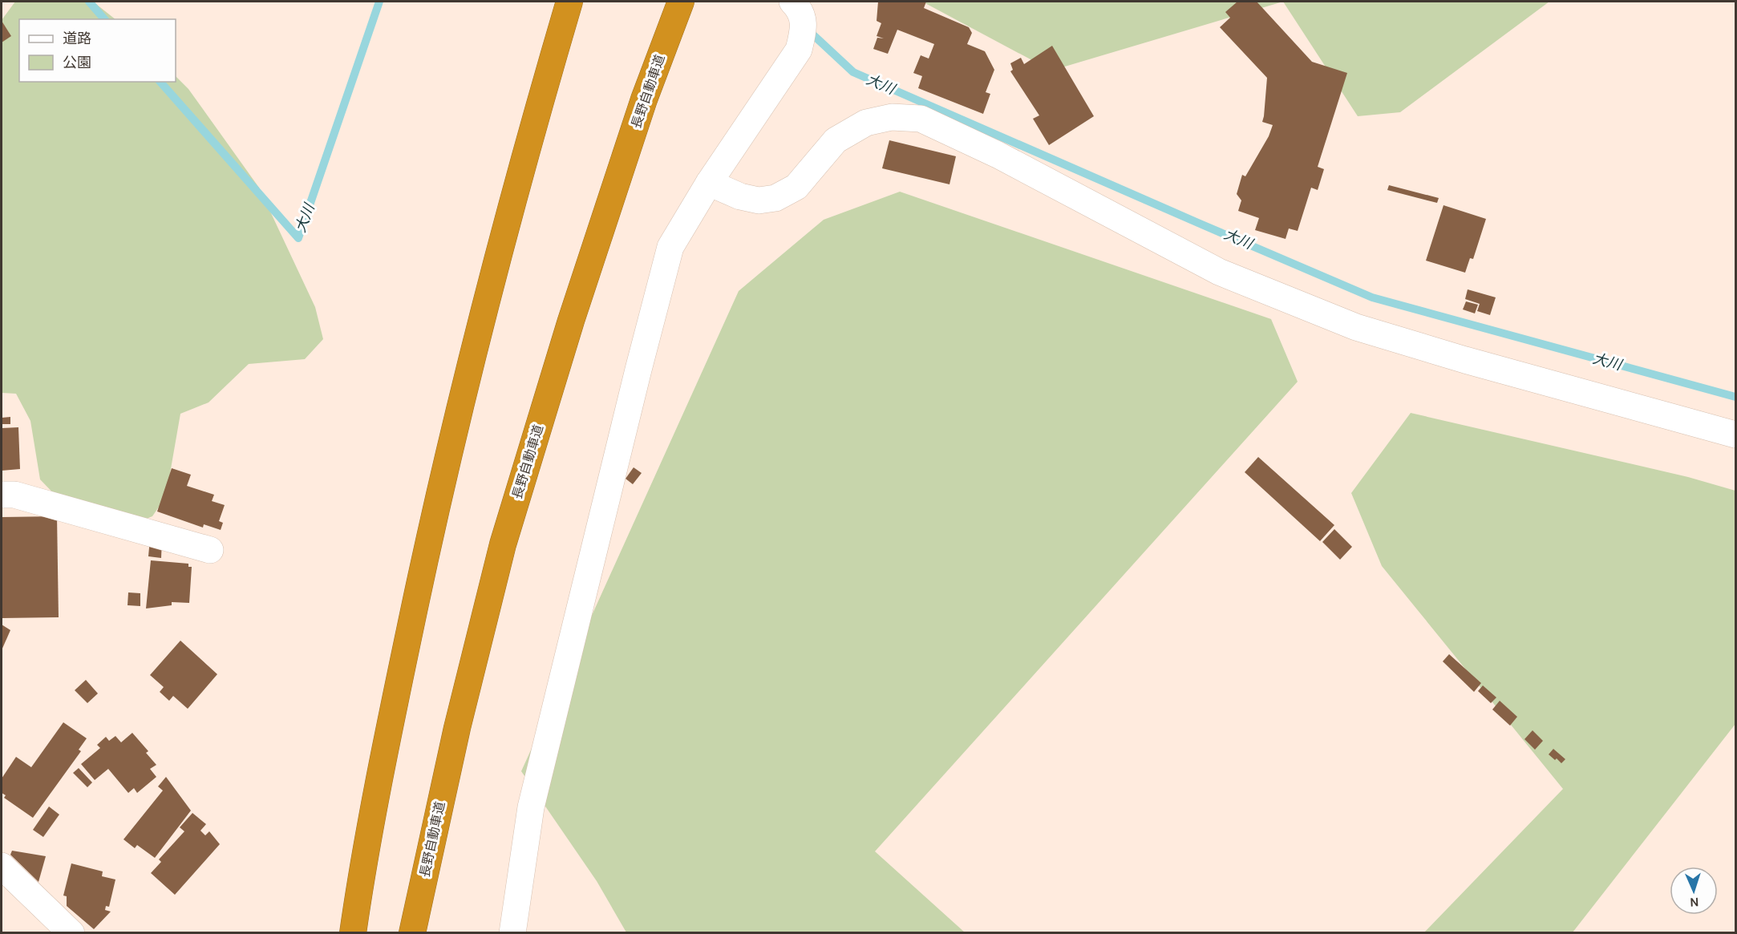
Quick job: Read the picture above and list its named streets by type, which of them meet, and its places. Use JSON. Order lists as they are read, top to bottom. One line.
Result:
{"streets":{"highway":["長野自動車道"]},"water":["大川"],"legend":["道路","公園"],"north":"bottom"}
